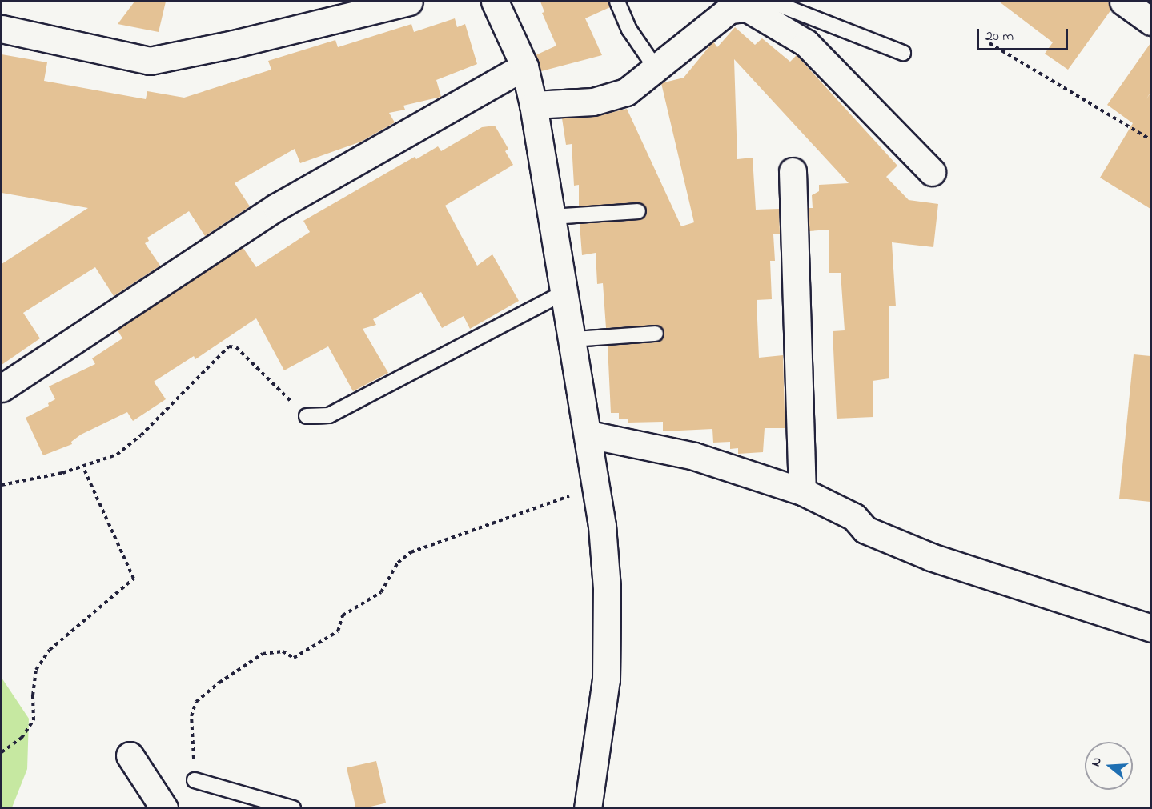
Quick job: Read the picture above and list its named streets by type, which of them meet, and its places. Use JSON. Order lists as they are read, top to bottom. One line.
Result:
{"scale_bar":"20 m","north":"left"}
